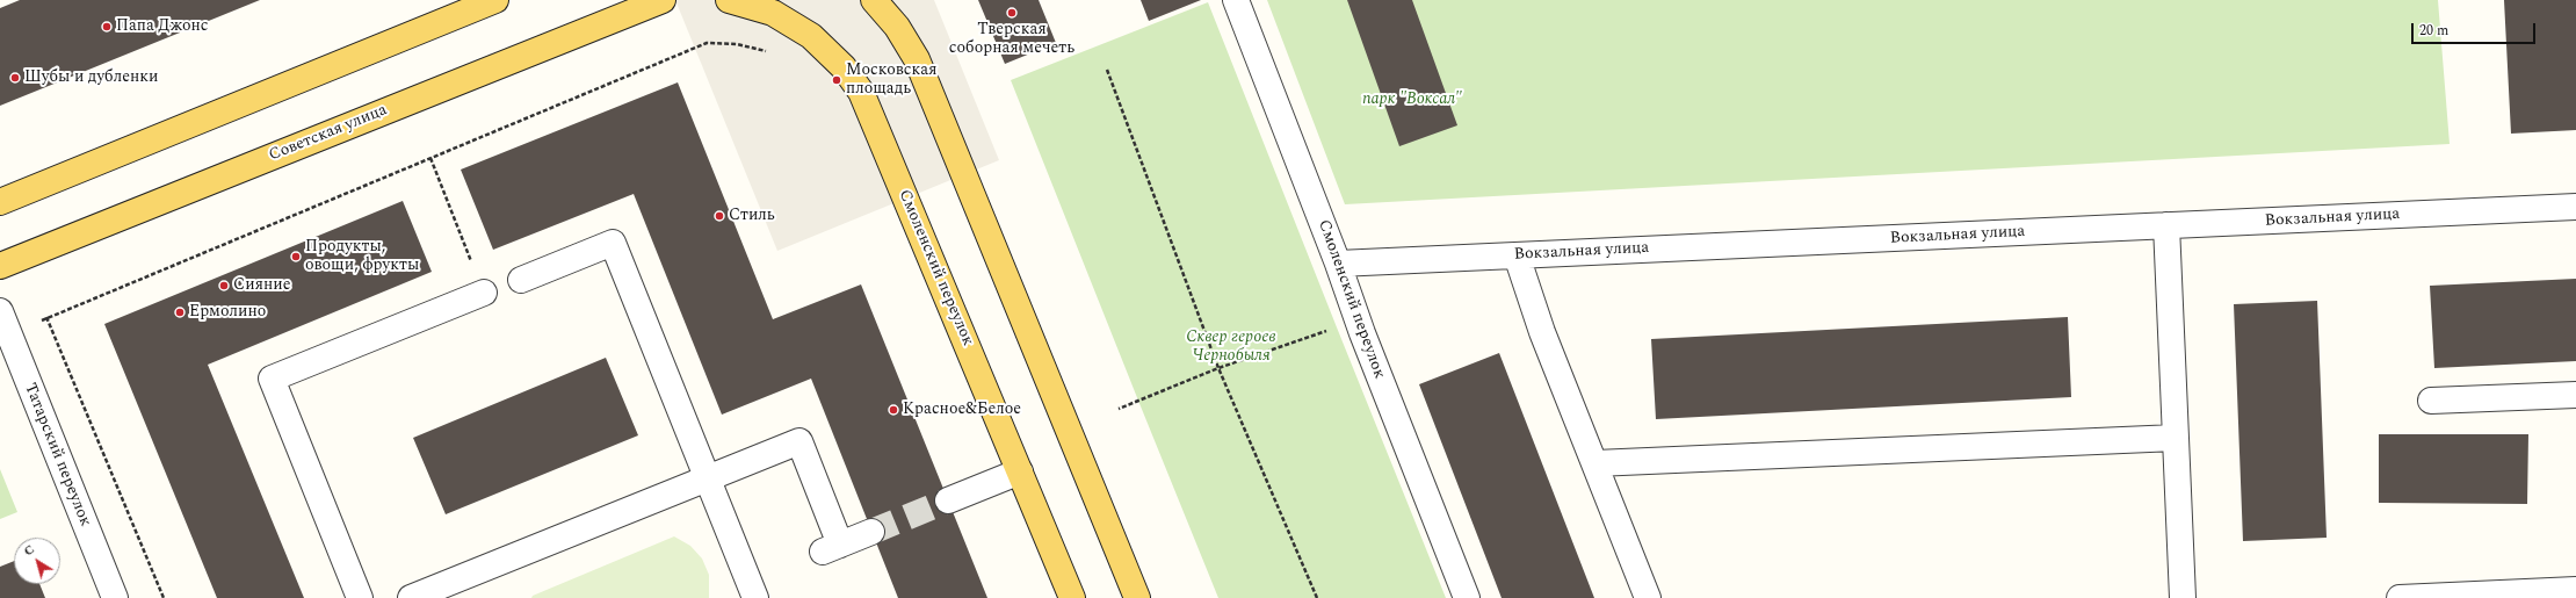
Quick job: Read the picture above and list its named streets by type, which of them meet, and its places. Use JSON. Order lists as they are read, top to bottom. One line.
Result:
{"streets":{"main road":["Советская улица","Смоленский переулок"],"street":["Вокзальная улица","Татарский переулок"]},"crossings":[["Вокзальная улица","Смоленский переулок"]],"parks":["парк \"Воксал\"","Сквер героев Чернобыля"],"places":["Тверская соборная мечеть","Папа Джонс","Шубы и дубленки","Московская площадь","Стиль","Продукты, овощи, фрукты","Сияние","Ермолино","Красное&Белое"],"scale_bar":"20 m","north":"top left"}
